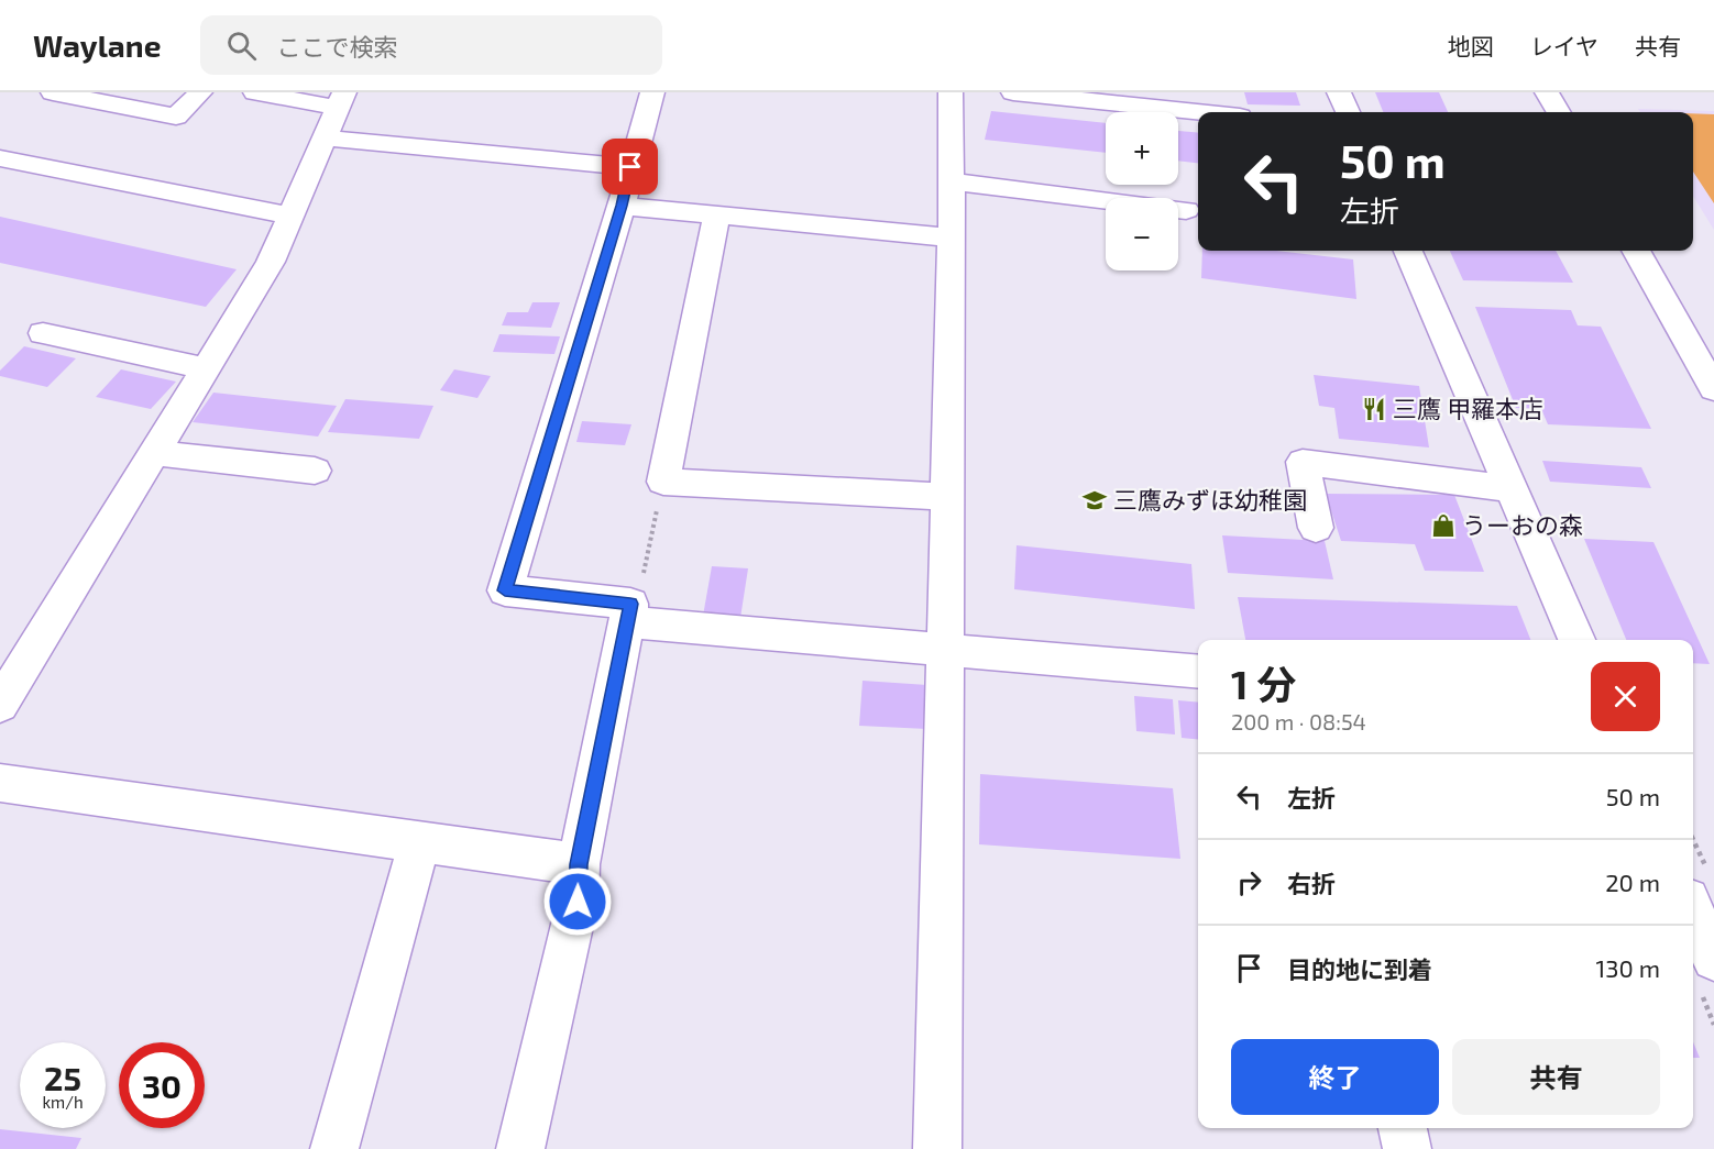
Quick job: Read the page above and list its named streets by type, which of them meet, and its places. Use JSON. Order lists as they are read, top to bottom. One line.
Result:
{"places":{"restaurant":["三鷹 甲羅本店"],"school or university":["三鷹みずほ幼稚園"],"shop":["うーおの森"]},"page":{"header":"Waylane","search":"ここで検索","nav":["地図","レイヤ","共有"],"map_buttons":["+","−"],"turn":["50 m","左折"],"heading":["1 分","200 m · 08:54"],"list":[{"name":"左折","value":"50 m"},{"name":"右折","value":"20 m"},{"name":"目的地に到着","value":"130 m"}],"buttons":["終了","共有"],"speed":"25 km/h","limit":"30"}}
